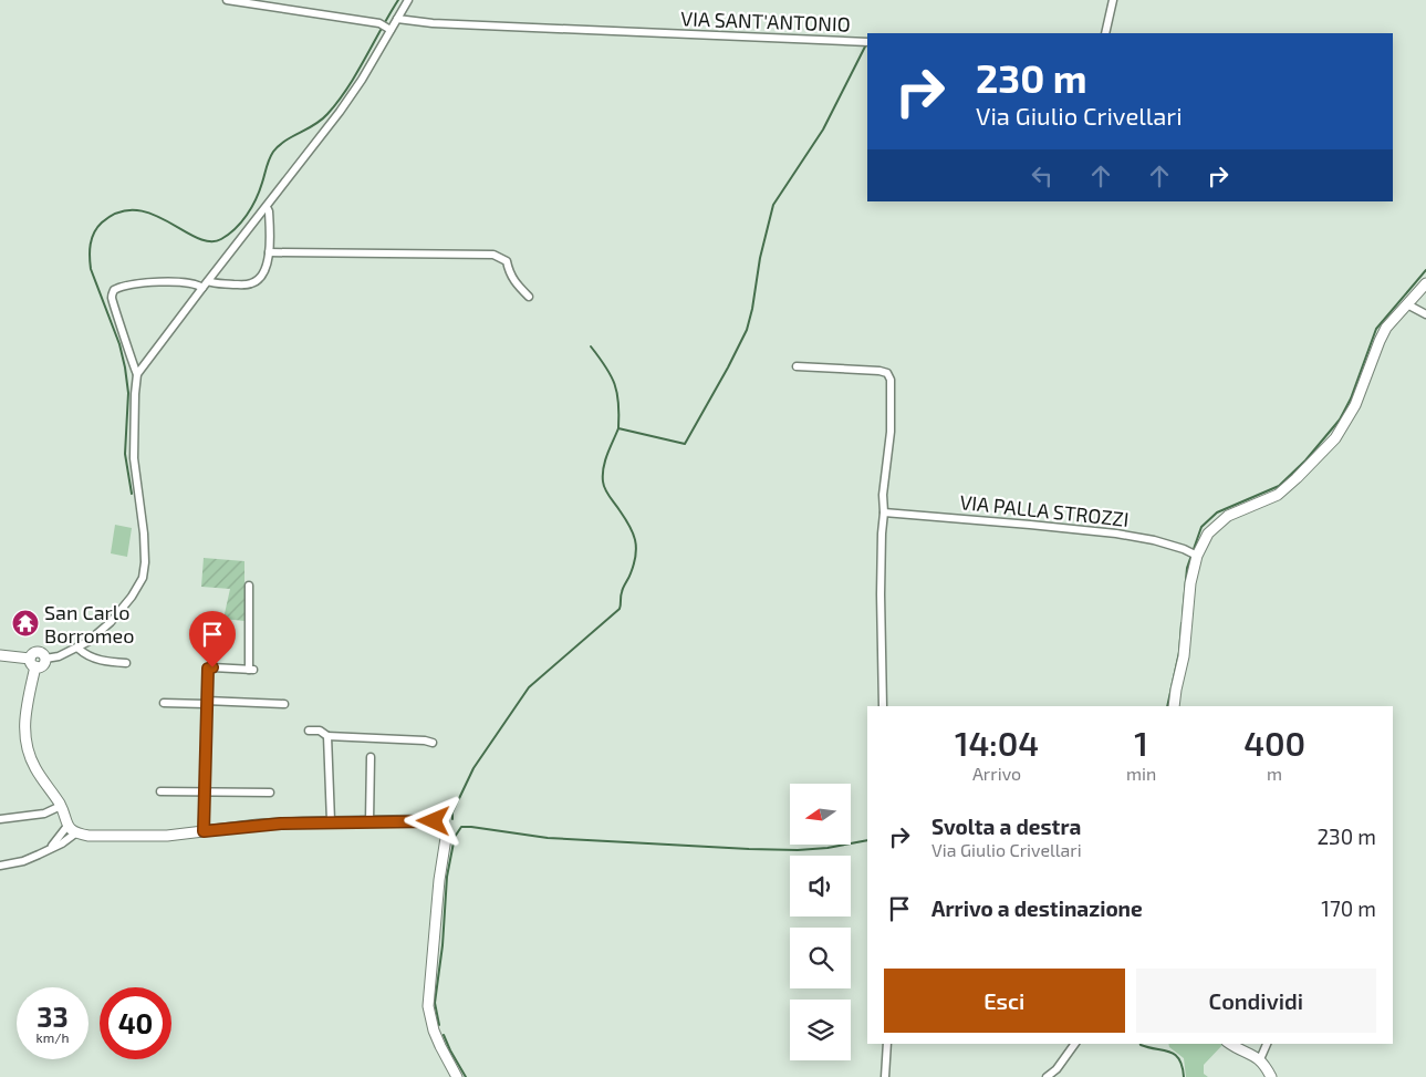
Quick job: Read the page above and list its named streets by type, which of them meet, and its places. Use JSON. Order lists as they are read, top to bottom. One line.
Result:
{"streets":{"street":["VIA SANT'ANTONIO","VIA PALLA STROZZI"]},"places":{"temple":["San Carlo Borromeo"]},"north":"left","page":{"turn":["230 m","Via Giulio Crivellari"],"eta":["14:04","Arrivo","1","min","400","m"],"list":[{"name":"Svolta a destra","note":"Via Giulio Crivellari","value":"230 m"},{"name":"Arrivo a destinazione","value":"170 m"}],"buttons":["Esci","Condividi"],"speed":"33 km/h","limit":"40"}}
